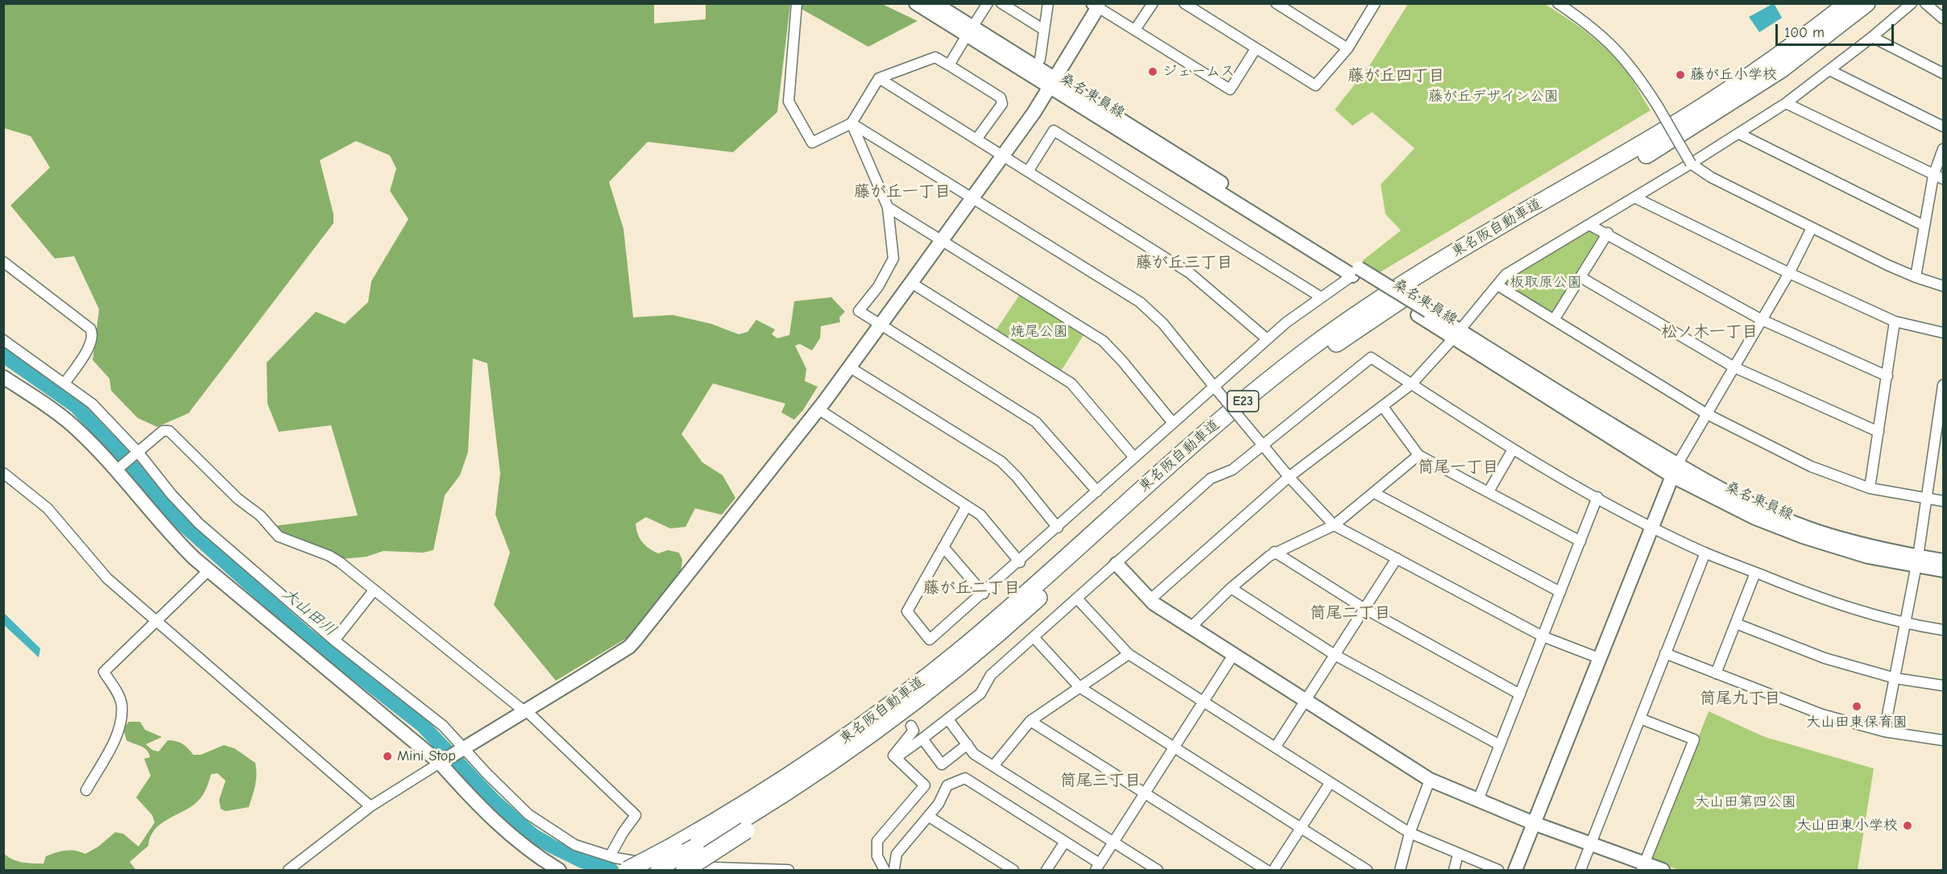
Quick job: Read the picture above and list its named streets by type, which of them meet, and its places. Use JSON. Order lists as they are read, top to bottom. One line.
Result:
{"streets":{"highway":["東名阪自動車道","E23"],"street":["桑名東員線"]},"districts":["藤が丘四丁目","藤が丘一丁目","藤が丘三丁目","松ノ木一丁目","筒尾一丁目","藤が丘二丁目","筒尾二丁目","筒尾九丁目","筒尾三丁目"],"water":["大山田川"],"parks":["藤が丘デザイン公園","板取原公園","焼尾公園","大山田第四公園"],"places":["ジェームス","藤が丘小学校","大山田東保育園","Mini Stop","大山田東小学校"],"scale_bar":"100 m"}
